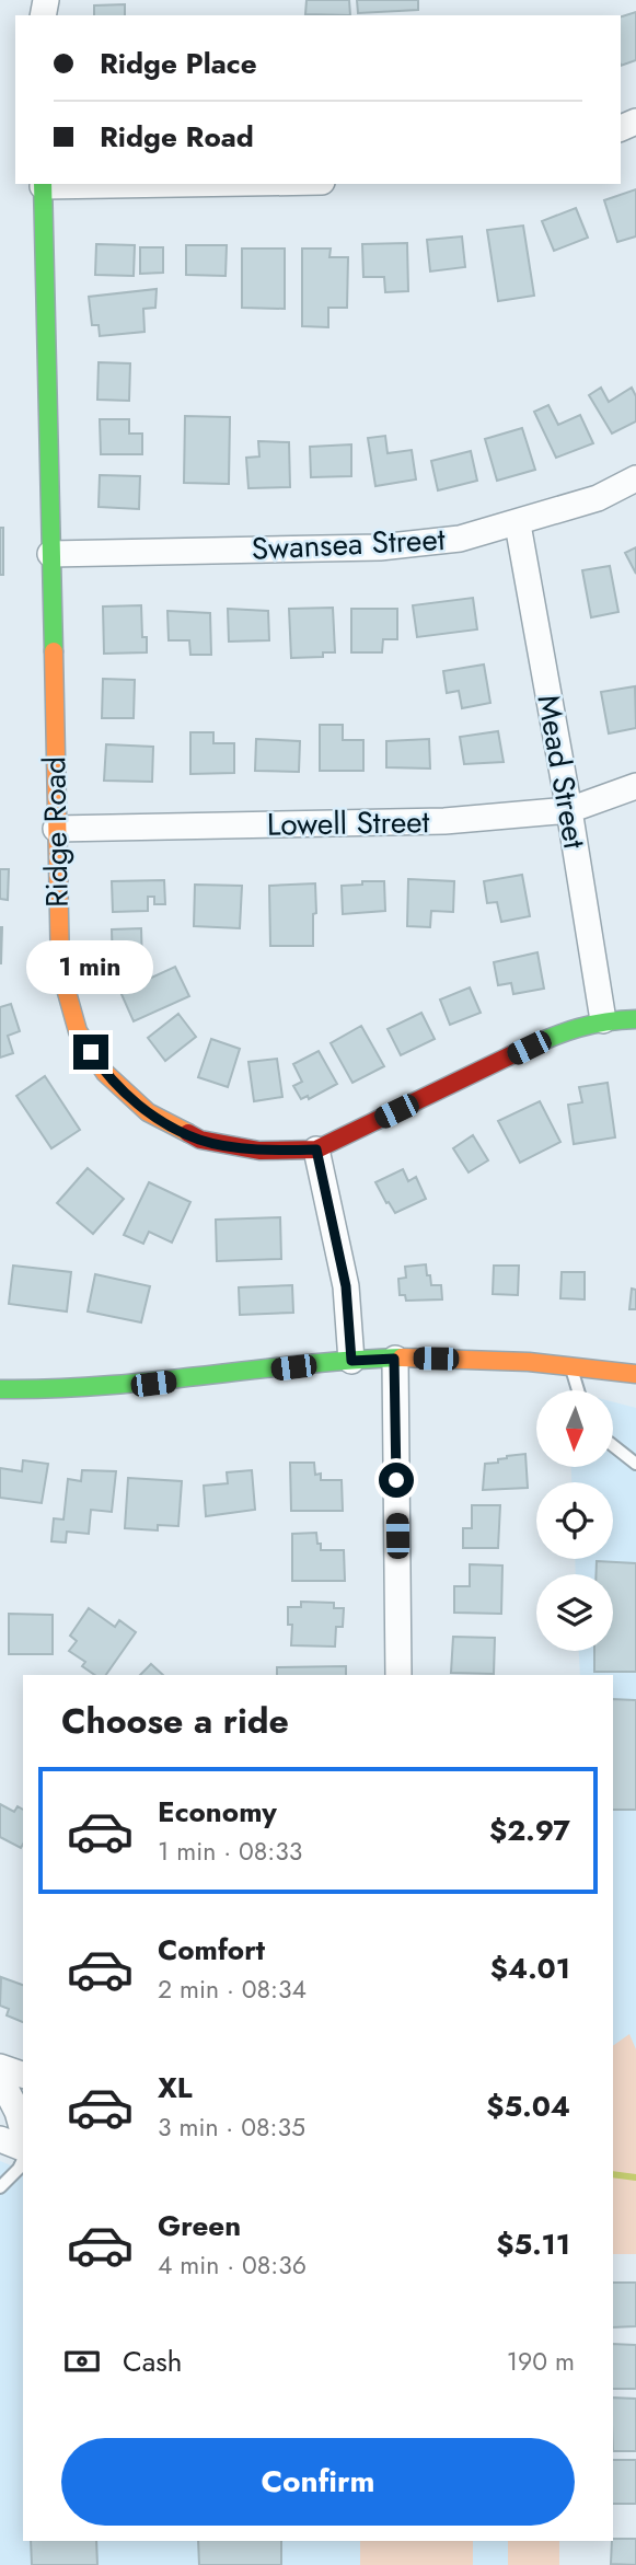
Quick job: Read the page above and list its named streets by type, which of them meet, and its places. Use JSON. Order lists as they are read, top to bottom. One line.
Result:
{"streets":{"street":["Swansea Street","Mead Street","Lowell Street","Ridge Road"]},"crossings":[["Swansea Street","Mead Street"],["Swansea Street","Ridge Road"],["Mead Street","Lowell Street"],["Mead Street","Ridge Road"],["Lowell Street","Ridge Road"]],"north":"bottom","page":{"banner":["Ridge Place","Ridge Road"],"bubble":"1 min","heading":"Choose a ride","list":[{"name":"Economy","note":"1 min · 08:33","value":"$2.97"},{"name":"Comfort","note":"2 min · 08:34","value":"$4.01"},{"name":"XL","note":"3 min · 08:35","value":"$5.04"},{"name":"Green","note":"4 min · 08:36","value":"$5.11"}],"pay":["Cash","190 m"],"buttons":"Confirm"}}
